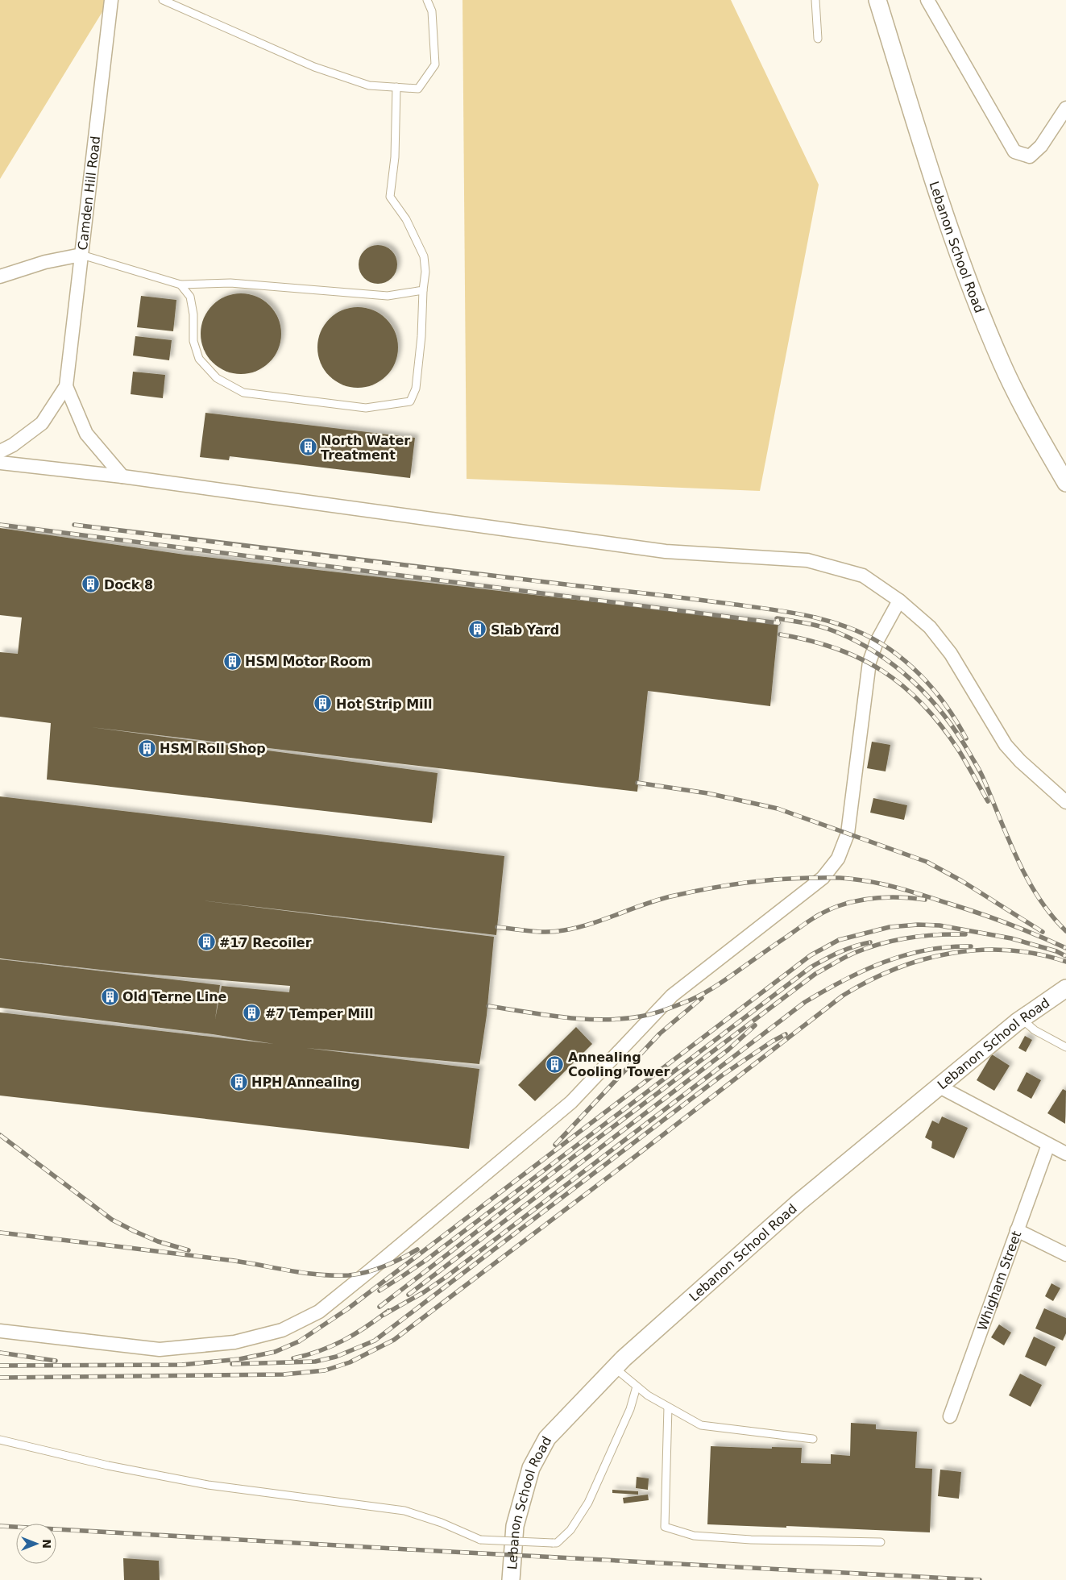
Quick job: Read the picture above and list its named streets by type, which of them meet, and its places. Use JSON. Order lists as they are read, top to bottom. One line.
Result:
{"streets":{"street":["Camden Hill Road","Lebanon School Road","Whigham Street"]},"places":{"building":["North Water Treatment","Dock 8","Slab Yard","HSM Motor Room","Hot Strip Mill","HSM Roll Shop","#17 Recoiler","Old Terne Line","#7 Temper Mill","Annealing Cooling Tower","HPH Annealing"]},"north":"right"}
